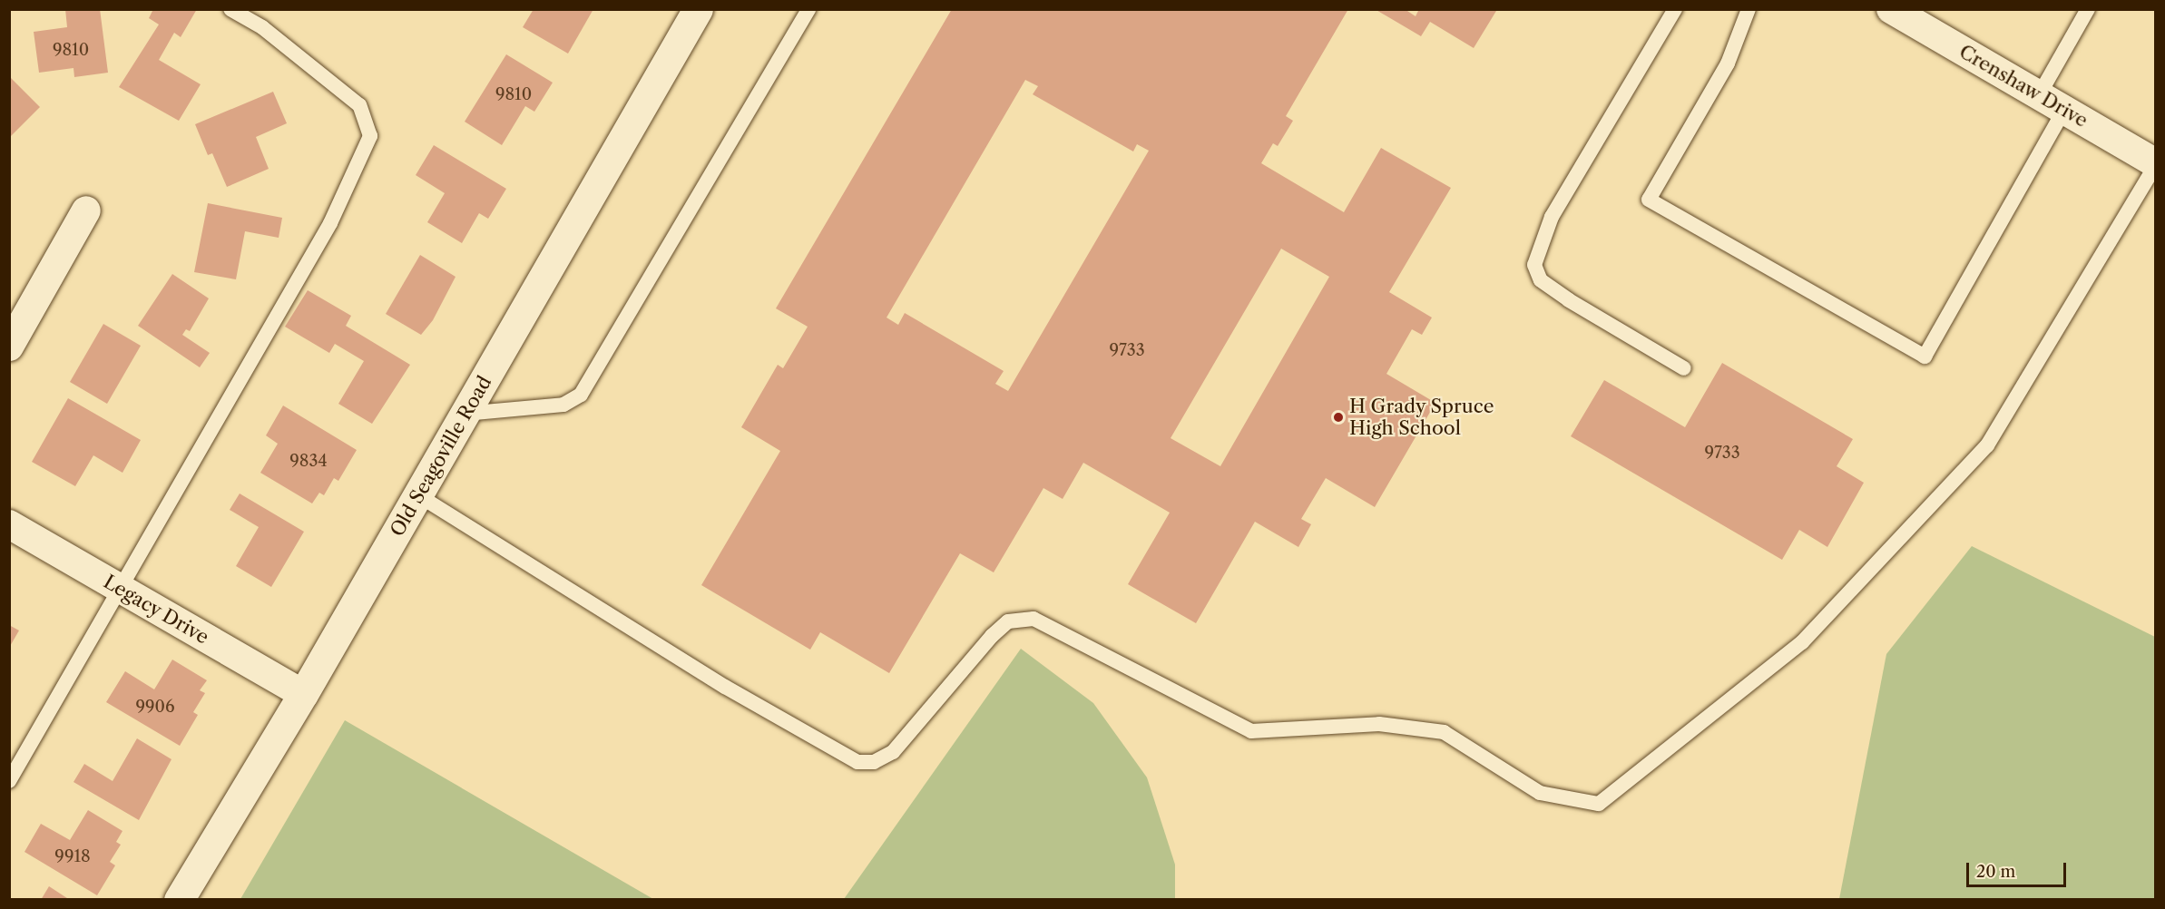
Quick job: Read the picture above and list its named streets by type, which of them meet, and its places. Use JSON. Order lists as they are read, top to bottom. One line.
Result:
{"streets":{"street":["Crenshaw Drive","Old Seagoville Road","Legacy Drive"]},"crossings":[["Old Seagoville Road","Legacy Drive"]],"places":["H Grady Spruce High School"],"house_numbers":["9810","9810","9733","9733","9834","9906","9918"],"scale_bar":"20 m"}
